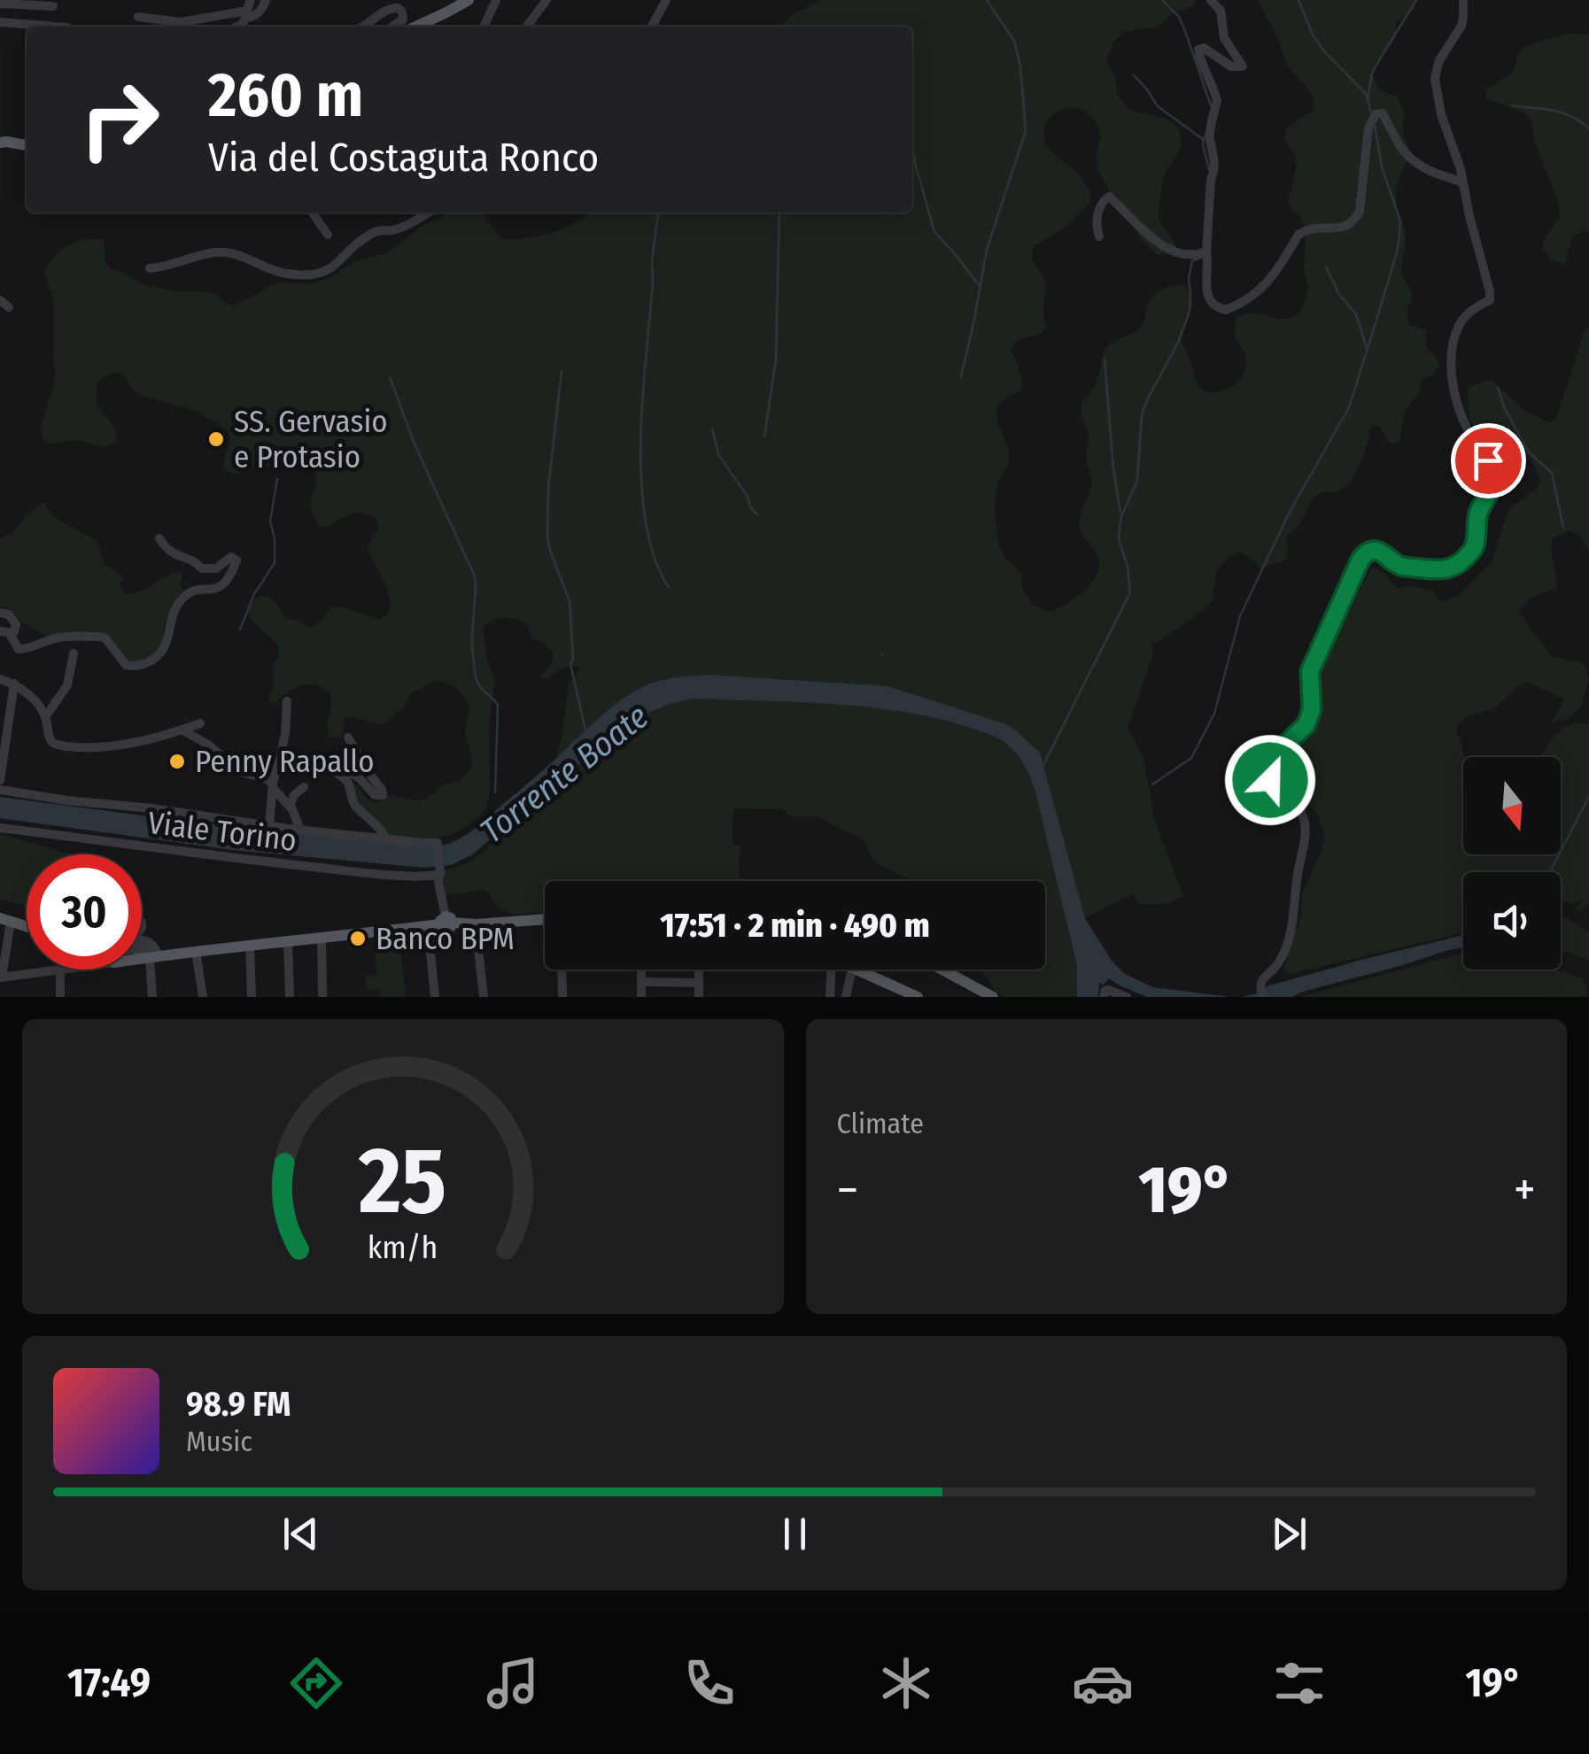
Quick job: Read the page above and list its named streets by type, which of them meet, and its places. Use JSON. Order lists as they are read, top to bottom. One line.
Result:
{"streets":{"street":["Viale Torino"]},"water":["Torrente Boate"],"places":["SS. Gervasio e Protasio","Penny Rapallo","Banco BPM"],"north":"bottom","page":{"turn":["260 m","Via del Costaguta Ronco"],"limit":"30","trip":"17:51 · 2 min · 490 m","tile":"Climate","heat":["−","19°","+"],"song":["98.9 FM","Music"],"tabs":["17:49","19°"],"gauge":["25","km/h"]}}
